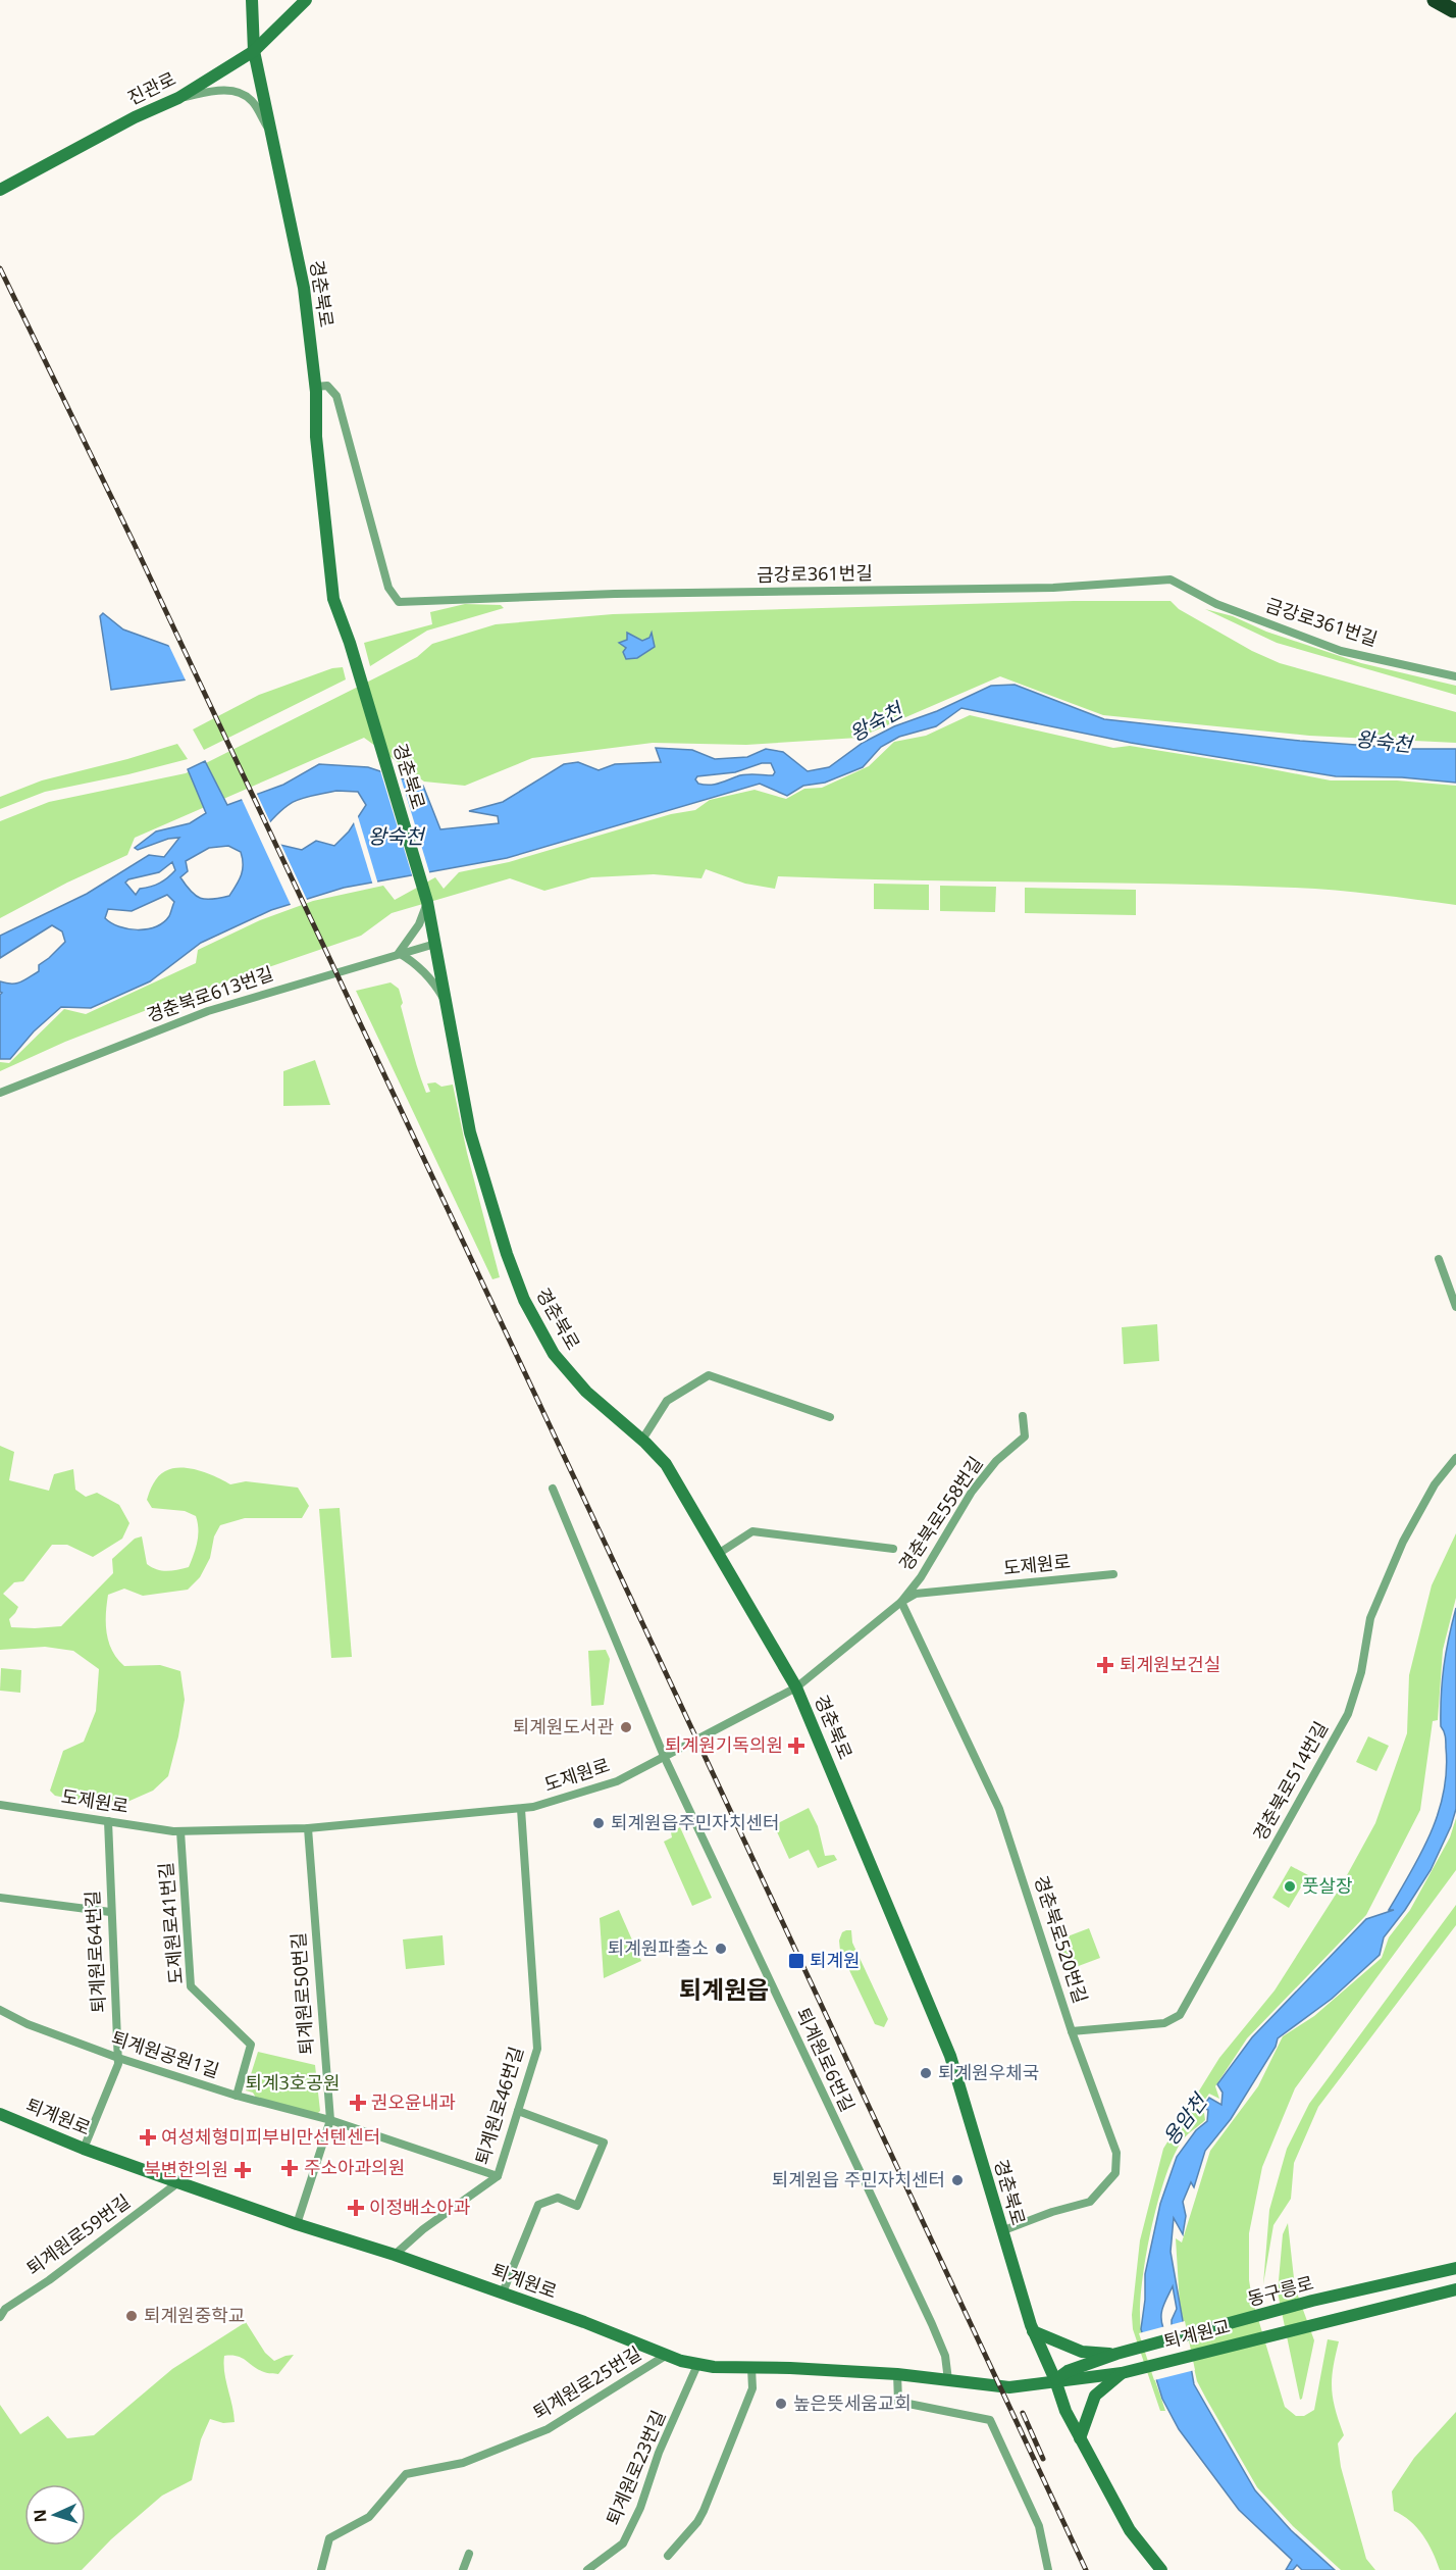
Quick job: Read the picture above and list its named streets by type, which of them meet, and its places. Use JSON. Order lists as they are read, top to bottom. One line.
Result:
{"streets":{"street":["진관로","경춘북로","금강로361번길","경춘북로613번길","경춘북로558번길","도제원로","경춘북로514번길","도제원로41번길","경춘북로520번길","퇴계원로64번길","퇴계원로50번길","퇴계원공원1길","퇴계원로6번길","퇴계원로46번길","퇴계원로","퇴계원로59번길","동구릉로","퇴계원교","퇴계원로25번길","퇴계원로23번길"]},"crossings":[["진관로","경춘북로"],["경춘북로","금강로361번길"],["경춘북로","경춘북로613번길"],["경춘북로","도제원로"],["경춘북로","경춘북로520번길"],["경춘북로","퇴계원로"],["경춘북로558번길","도제원로"],["경춘북로558번길","경춘북로520번길"],["도제원로","도제원로41번길"],["도제원로","경춘북로520번길"],["도제원로","퇴계원로64번길"],["도제원로","퇴계원로50번길"],["도제원로","퇴계원로6번길"],["도제원로","퇴계원로46번길"],["경춘북로514번길","경춘북로520번길"],["도제원로41번길","퇴계원공원1길"],["퇴계원로64번길","퇴계원공원1길"],["퇴계원로64번길","퇴계원로"],["퇴계원로50번길","퇴계원공원1길"],["퇴계원로50번길","퇴계원로"],["퇴계원공원1길","퇴계원로46번길"],["퇴계원로6번길","퇴계원로"],["퇴계원로46번길","퇴계원로"],["퇴계원로","퇴계원로59번길"],["퇴계원로","동구릉로"],["퇴계원로","퇴계원교"],["퇴계원로","퇴계원로25번길"],["퇴계원로","퇴계원로23번길"]],"districts":["퇴계원읍"],"water":["왕숙천","용암천"],"parks":["퇴계3호공원"],"places":{"health":["퇴계원보건실","퇴계원기독의원","권오윤내과","여성체형미피부비만선텐센터","주소아과의원","북변한의원","이정배소아과"],"other":["퇴계원도서관","퇴계원읍주민자치센터","풋살장","퇴계원파출소","퇴계원우체국","퇴계원읍 주민자치센터","퇴계원중학교","높은뜻세움교회"],"transit":["퇴계원"]},"north":"left"}
